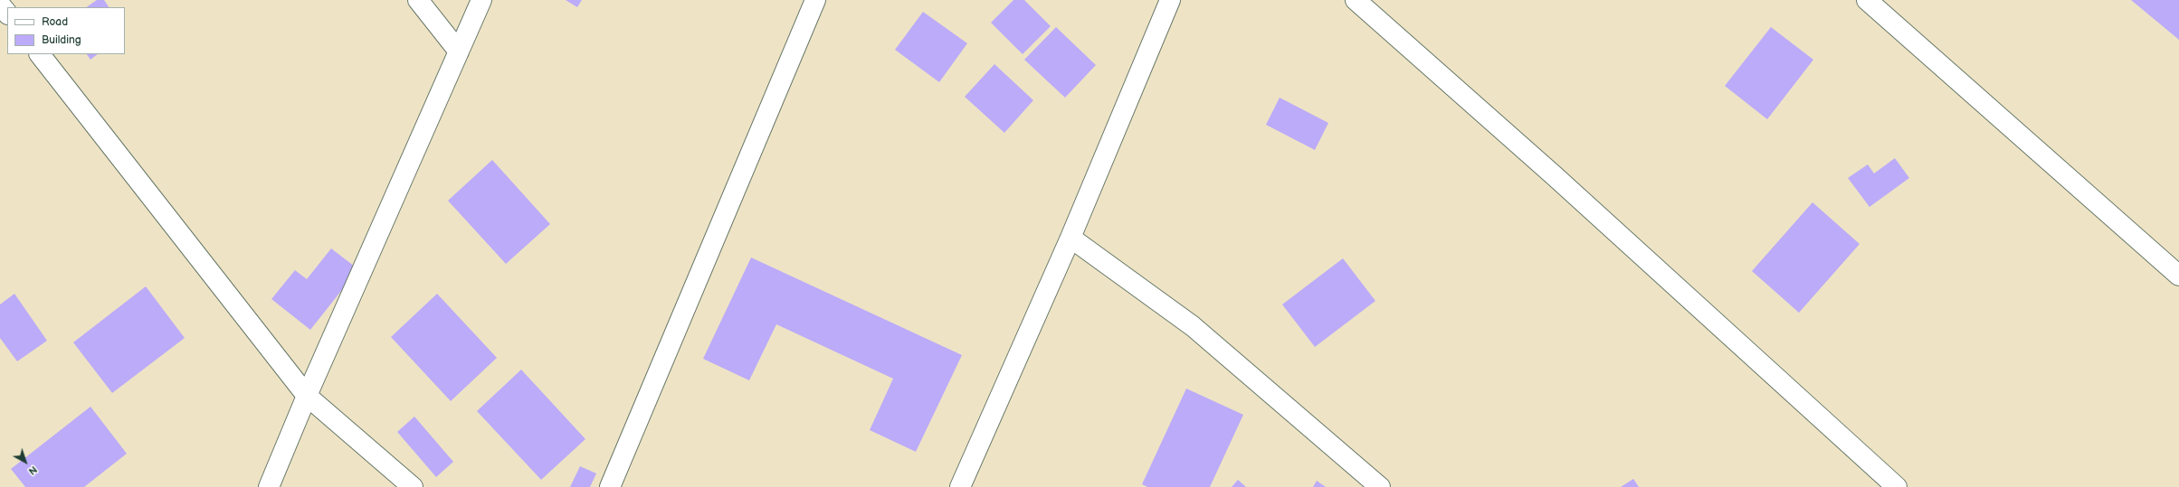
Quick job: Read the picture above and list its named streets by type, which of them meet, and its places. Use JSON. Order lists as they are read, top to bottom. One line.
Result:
{"legend":["Road","Building"],"north":"bottom right"}
